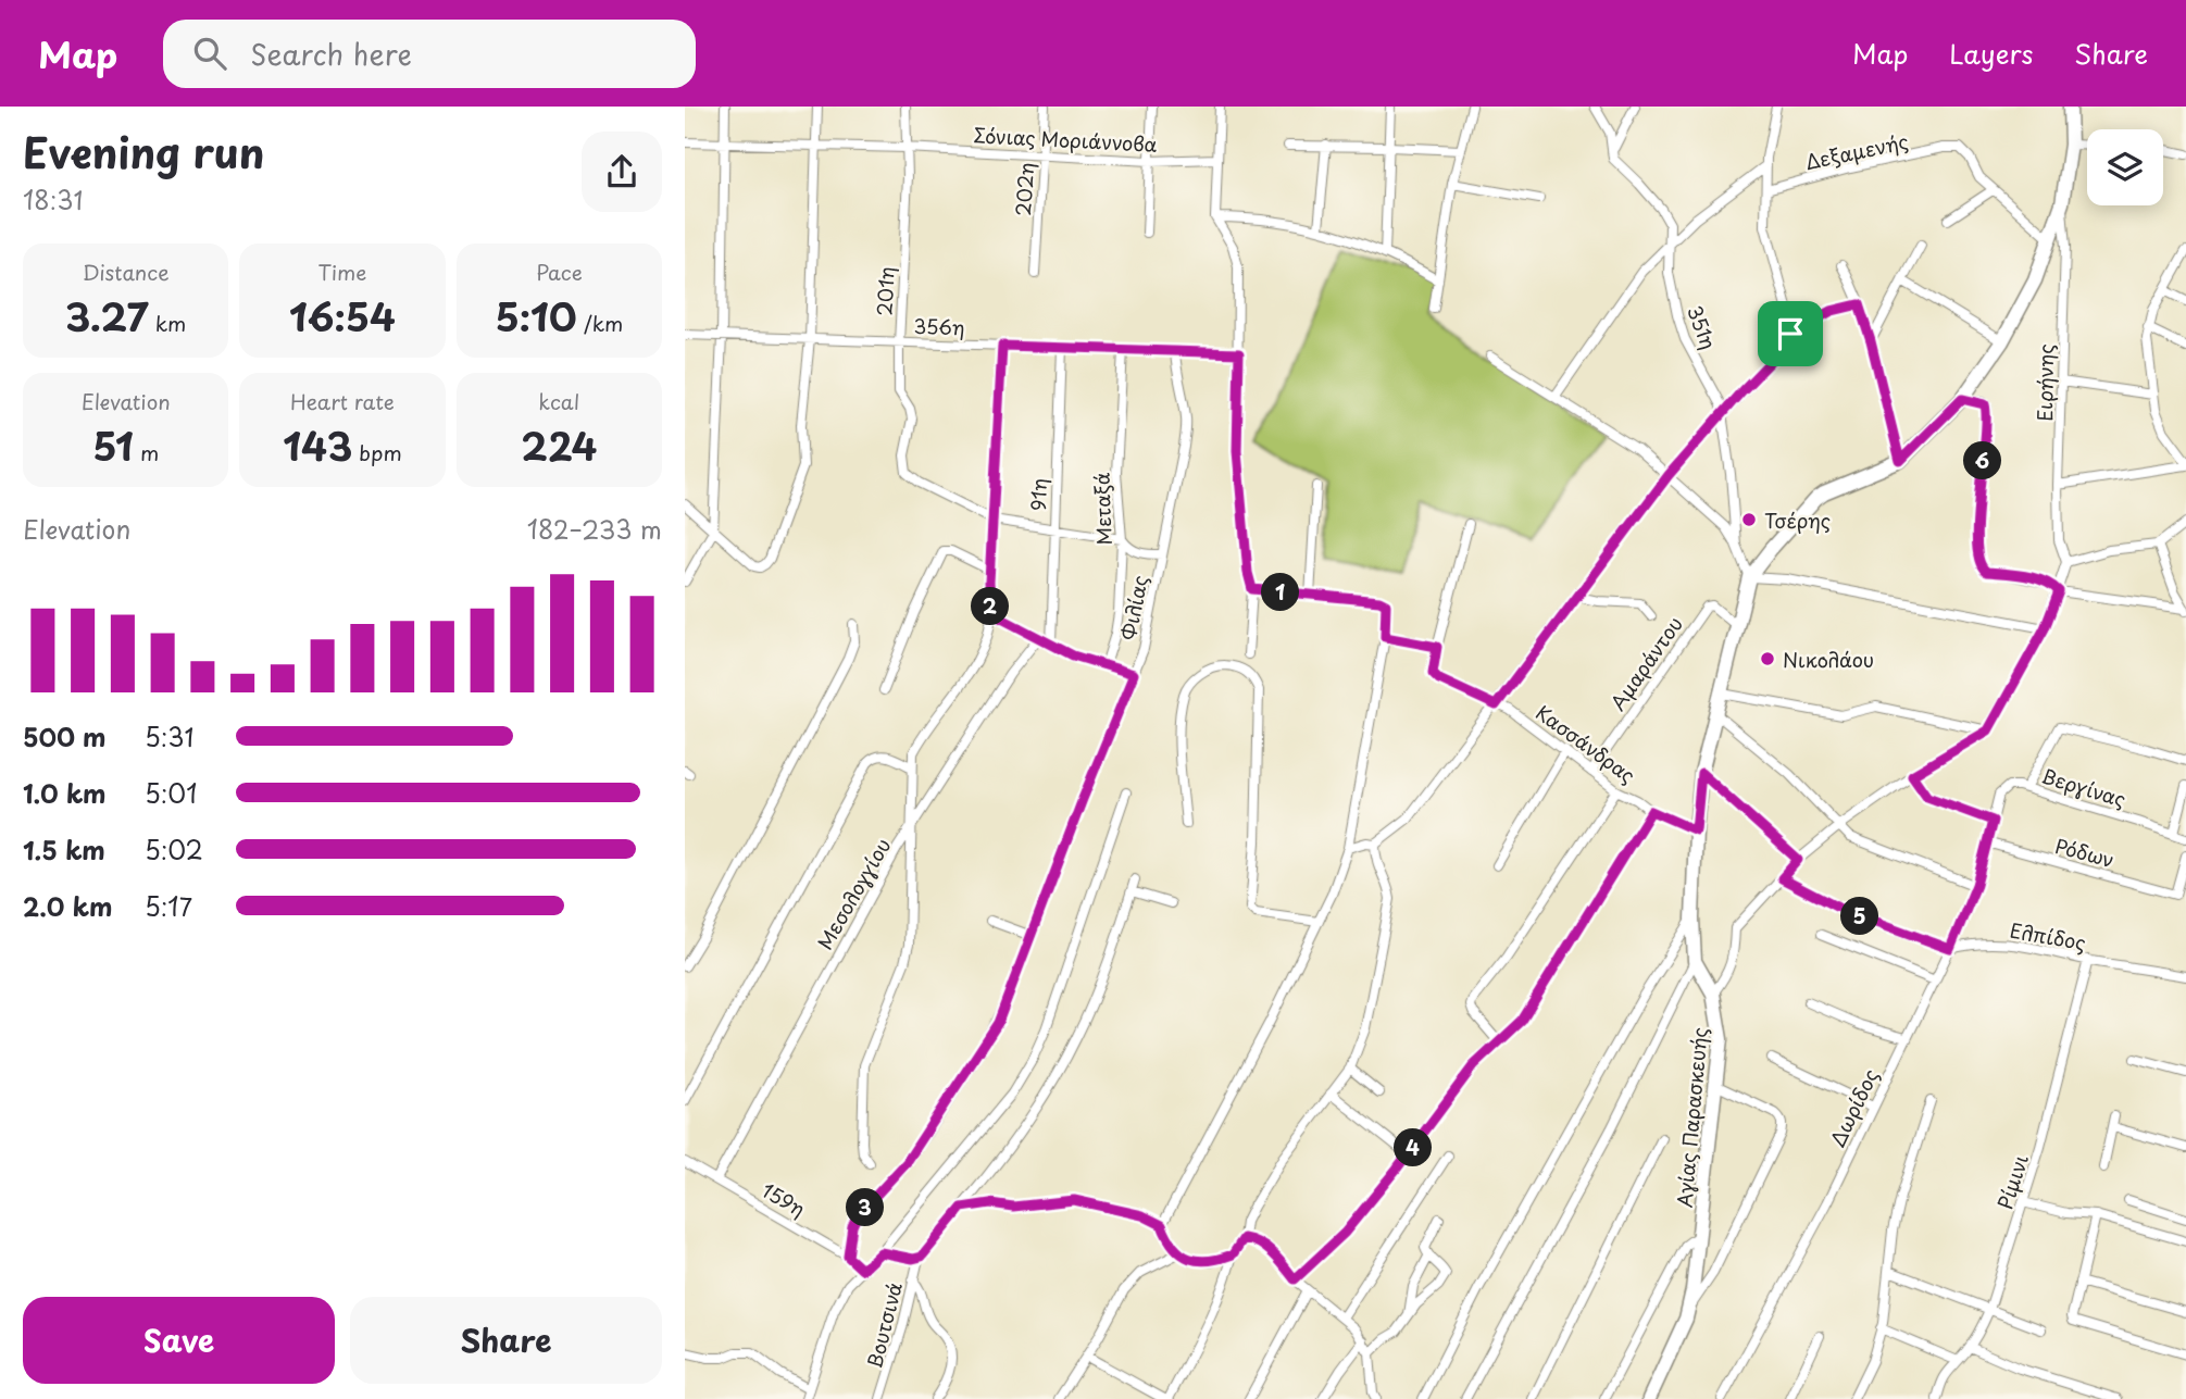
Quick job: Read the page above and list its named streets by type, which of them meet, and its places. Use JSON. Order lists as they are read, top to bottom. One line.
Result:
{"streets":{"street":["Σόνιας Μοριάννοβα","Δεξαμενής","202η","201η","356η","351η","Ειρήνης","91η","Μεταξά","Φιλίας","Αμαράντου","Κασσάνδρας","Βεργίνας","Ρόδων","Μεσολογγίου","Ελπίδος","Δωρίδος","Αγίας Παρασκευής","Ρίμινι","159η","Βουτσινά"]},"crossings":[["Σόνιας Μοριάννοβα","202η"],["Σόνιας Μοριάννοβα","201η"],["Δεξαμενής","Αγίας Παρασκευής"],["201η","356η"],["356η","91η"],["356η","Μεταξά"],["356η","Φιλίας"],["351η","Αγίας Παρασκευής"],["Ειρήνης","Αγίας Παρασκευής"],["Φιλίας","159η"],["Αμαράντου","Κασσάνδρας"],["Αμαράντου","Αγίας Παρασκευής"],["Κασσάνδρας","Αγίας Παρασκευής"],["Βεργίνας","Δωρίδος"],["Ρόδων","Δωρίδος"],["Μεσολογγίου","159η"],["Ελπίδος","Δωρίδος"],["Ελπίδος","Ρίμινι"]],"places":["Τσέρης","Νικολάου"],"page":{"header":"Map","search":"Search here","nav":["Map","Layers","Share"],"heading":["Evening run","18:31"],"stats":[["Distance","3.27 km"],["Time","16:54"],["Pace","5:10 /km"],["Elevation","51 m"],["Heart rate","143 bpm"],["kcal","224"]],"pins":["6","1","2","5","4","3"],"chart":["Elevation","182–233 m"],"list":[{"name":"500 m","note":"5:31"},{"name":"1.0 km","note":"5:01"},{"name":"1.5 km","note":"5:02"},{"name":"2.0 km","note":"5:17"}],"buttons":["Save","Share"]}}
